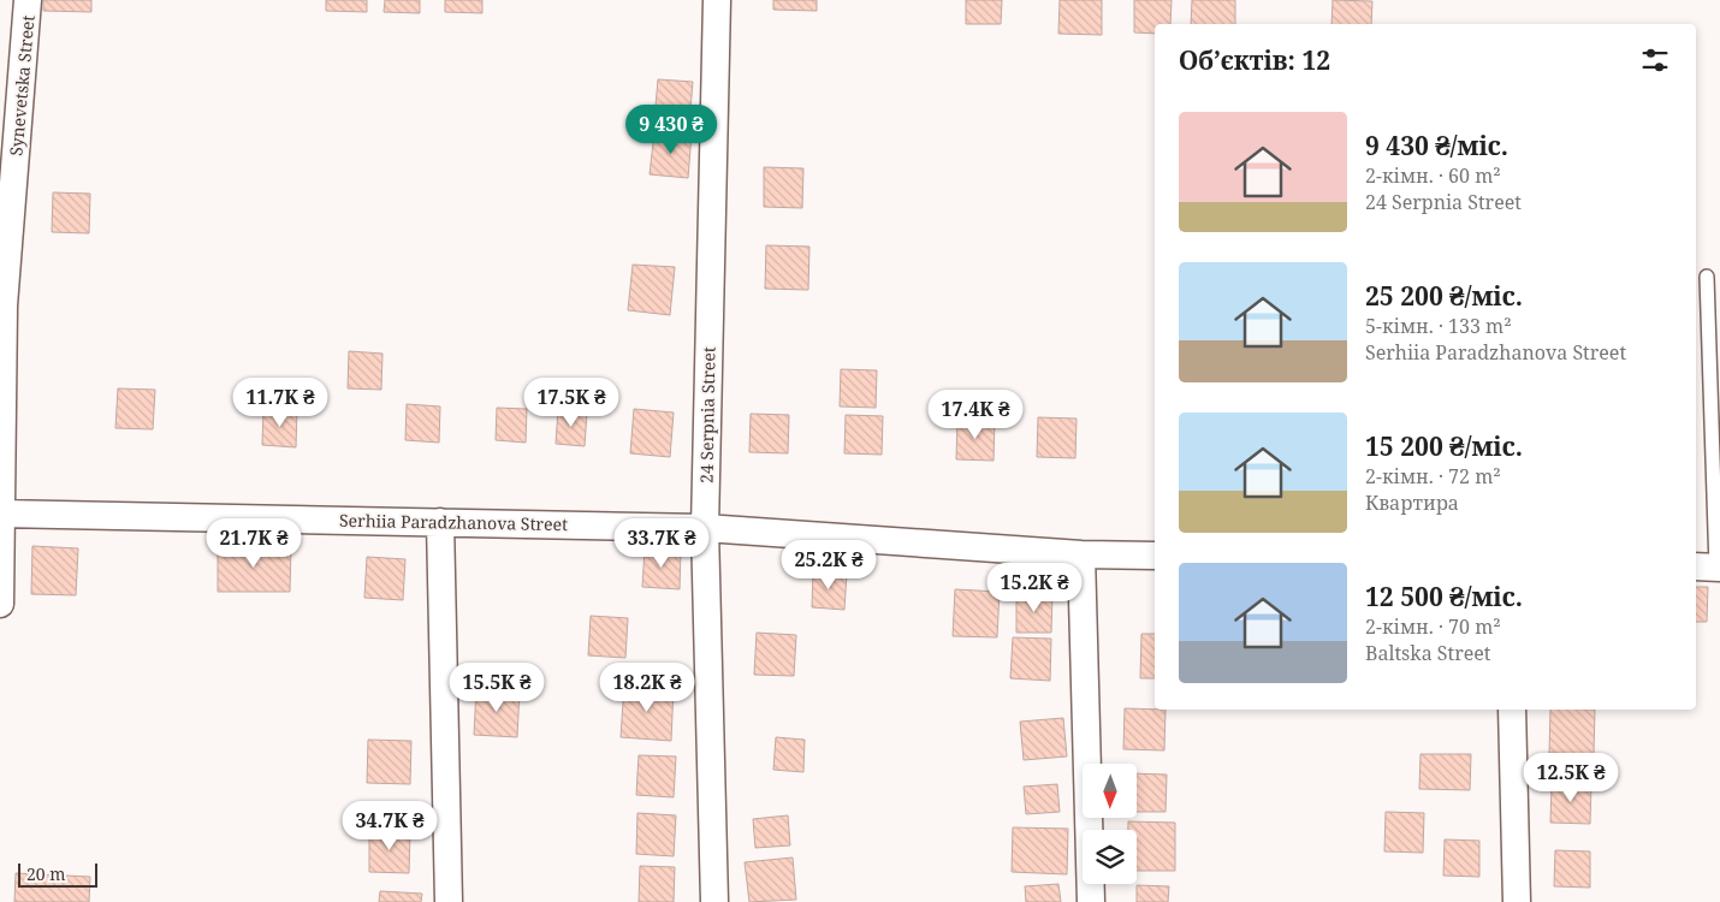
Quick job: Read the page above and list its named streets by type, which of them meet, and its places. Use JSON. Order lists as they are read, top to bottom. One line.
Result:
{"streets":{"street":["Synevetska Street","24 Serpnia Street","Serhiia Paradzhanova Street"]},"crossings":[["Synevetska Street","Serhiia Paradzhanova Street"],["24 Serpnia Street","Serhiia Paradzhanova Street"]],"scale_bar":"20 m","north":"bottom","page":{"heading":"Об’єктів: 12","list":[{"name":"9 430 ₴/міс.","note":"2-кімн. · 60 m² · 24 Serpnia Street"},{"name":"25 200 ₴/міс.","note":"5-кімн. · 133 m² · Serhiia Paradzhanova Street"},{"name":"15 200 ₴/міс.","note":"2-кімн. · 72 m² · Квартира"},{"name":"12 500 ₴/міс.","note":"2-кімн. · 70 m² · Baltska Street"}],"price":["9 430 ₴","11.7K ₴","17.5K ₴","17.4K ₴","21.7K ₴","33.7K ₴","25.2K ₴","15.2K ₴","15.5K ₴","18.2K ₴","12.5K ₴","34.7K ₴"],"scale":"20 m"}}
